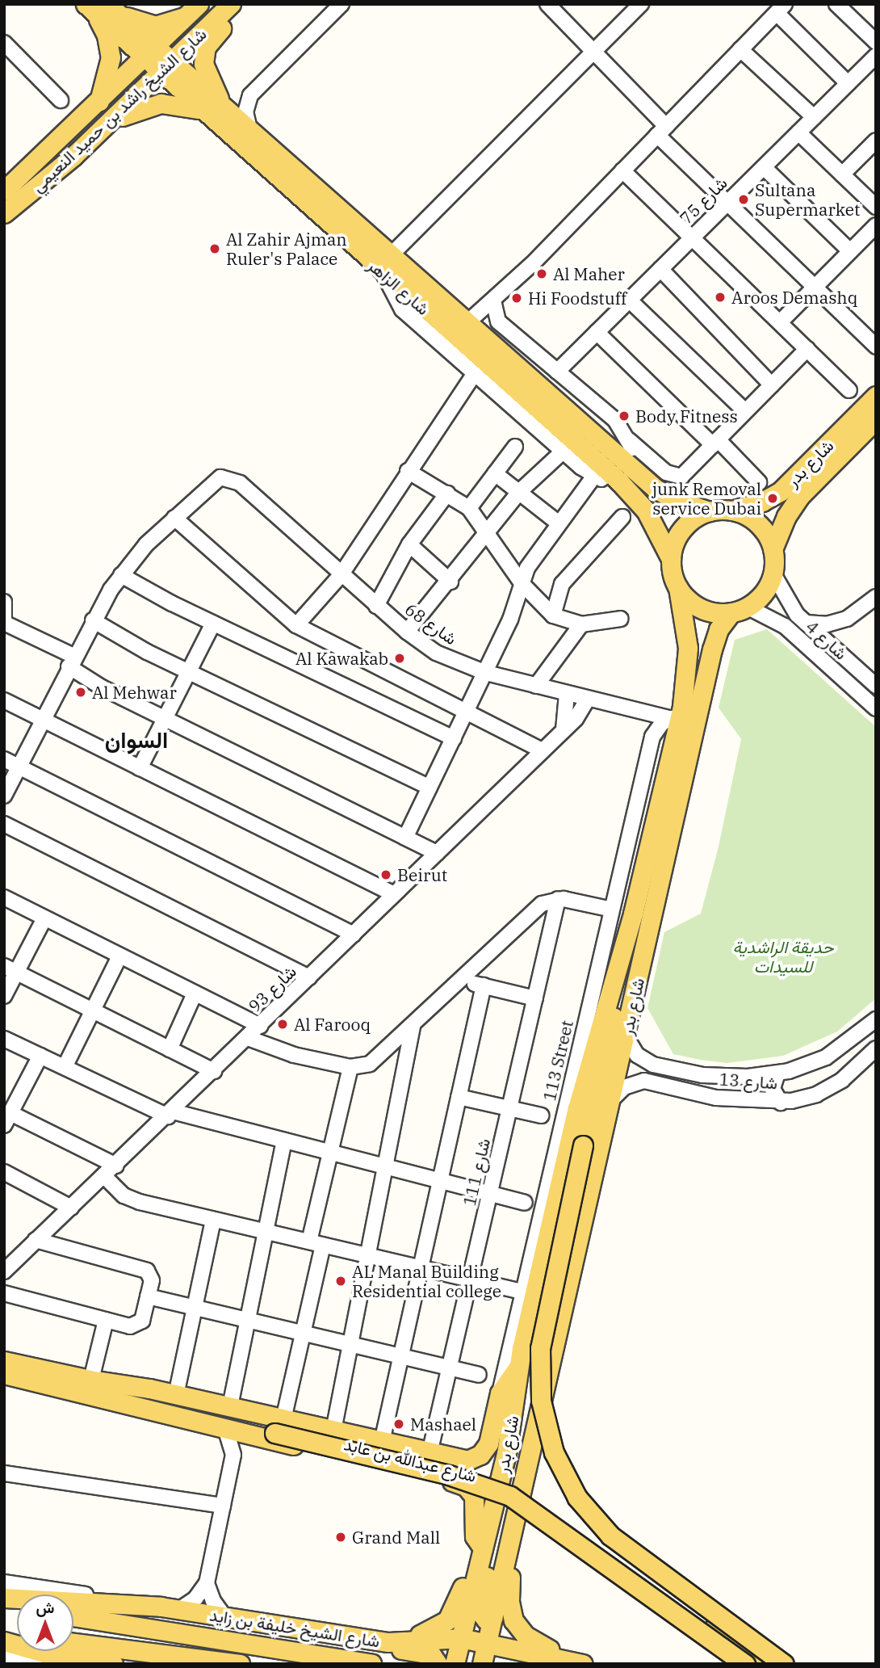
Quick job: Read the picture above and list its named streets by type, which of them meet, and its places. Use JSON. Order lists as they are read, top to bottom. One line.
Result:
{"streets":{"main road":["شارع الشيخ راشد بن حميد النعيمي","شارع الزاهر","شارع بدر","شارع عبدالله بن عابد","شارع الشيخ خليفة بن زايد"],"street":["شارع 75","شارع 68","شارع 4","شارع 93","113 Street","شارع 13","شارع 111"]},"crossings":[["شارع الشيخ راشد بن حميد النعيمي","شارع الزاهر"],["شارع الزاهر","شارع بدر"],["شارع الزاهر","شارع 4"],["شارع بدر","شارع 68"],["شارع بدر","شارع 4"],["شارع بدر","شارع 13"],["شارع بدر","شارع عبدالله بن عابد"],["شارع بدر","شارع الشيخ خليفة بن زايد"],["شارع 68","شارع 93"],["113 Street","شارع عبدالله بن عابد"],["شارع 111","شارع عبدالله بن عابد"]],"districts":["السوان"],"parks":["حديقة الراشدية للسيدات"],"places":["Sultana Supermarket","Al Zahir Ajman Ruler's Palace","Al Maher","Aroos Demashq","Hi Foodstuff","Body Fitness","junk Removal service Dubai","Al Kawakab","Al Mehwar","Beirut","Al Farooq","AL Manal Building Residential college","Mashael","Grand Mall"],"north":"top"}
